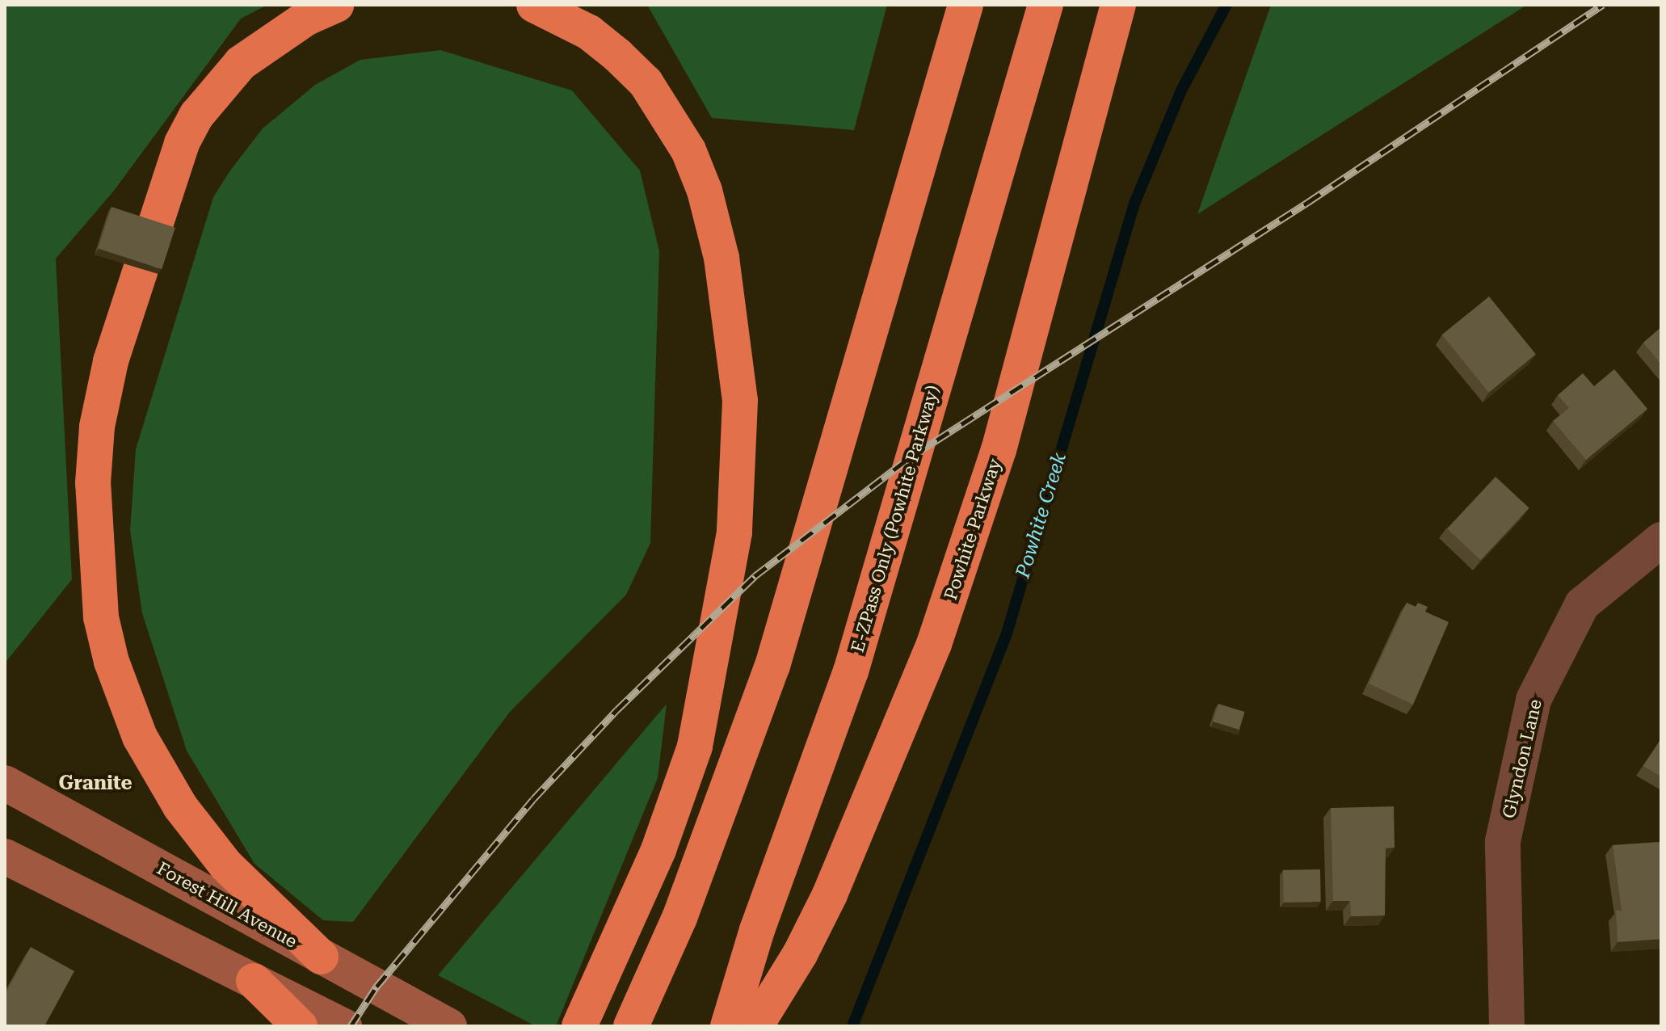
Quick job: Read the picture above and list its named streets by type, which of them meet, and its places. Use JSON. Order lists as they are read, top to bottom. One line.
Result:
{"streets":{"highway":["E-ZPass Only (Powhite Parkway)","Powhite Parkway"],"main road":["Forest Hill Avenue"],"street":["Glyndon Lane"]},"districts":["Granite"],"water":["Powhite Creek"]}
